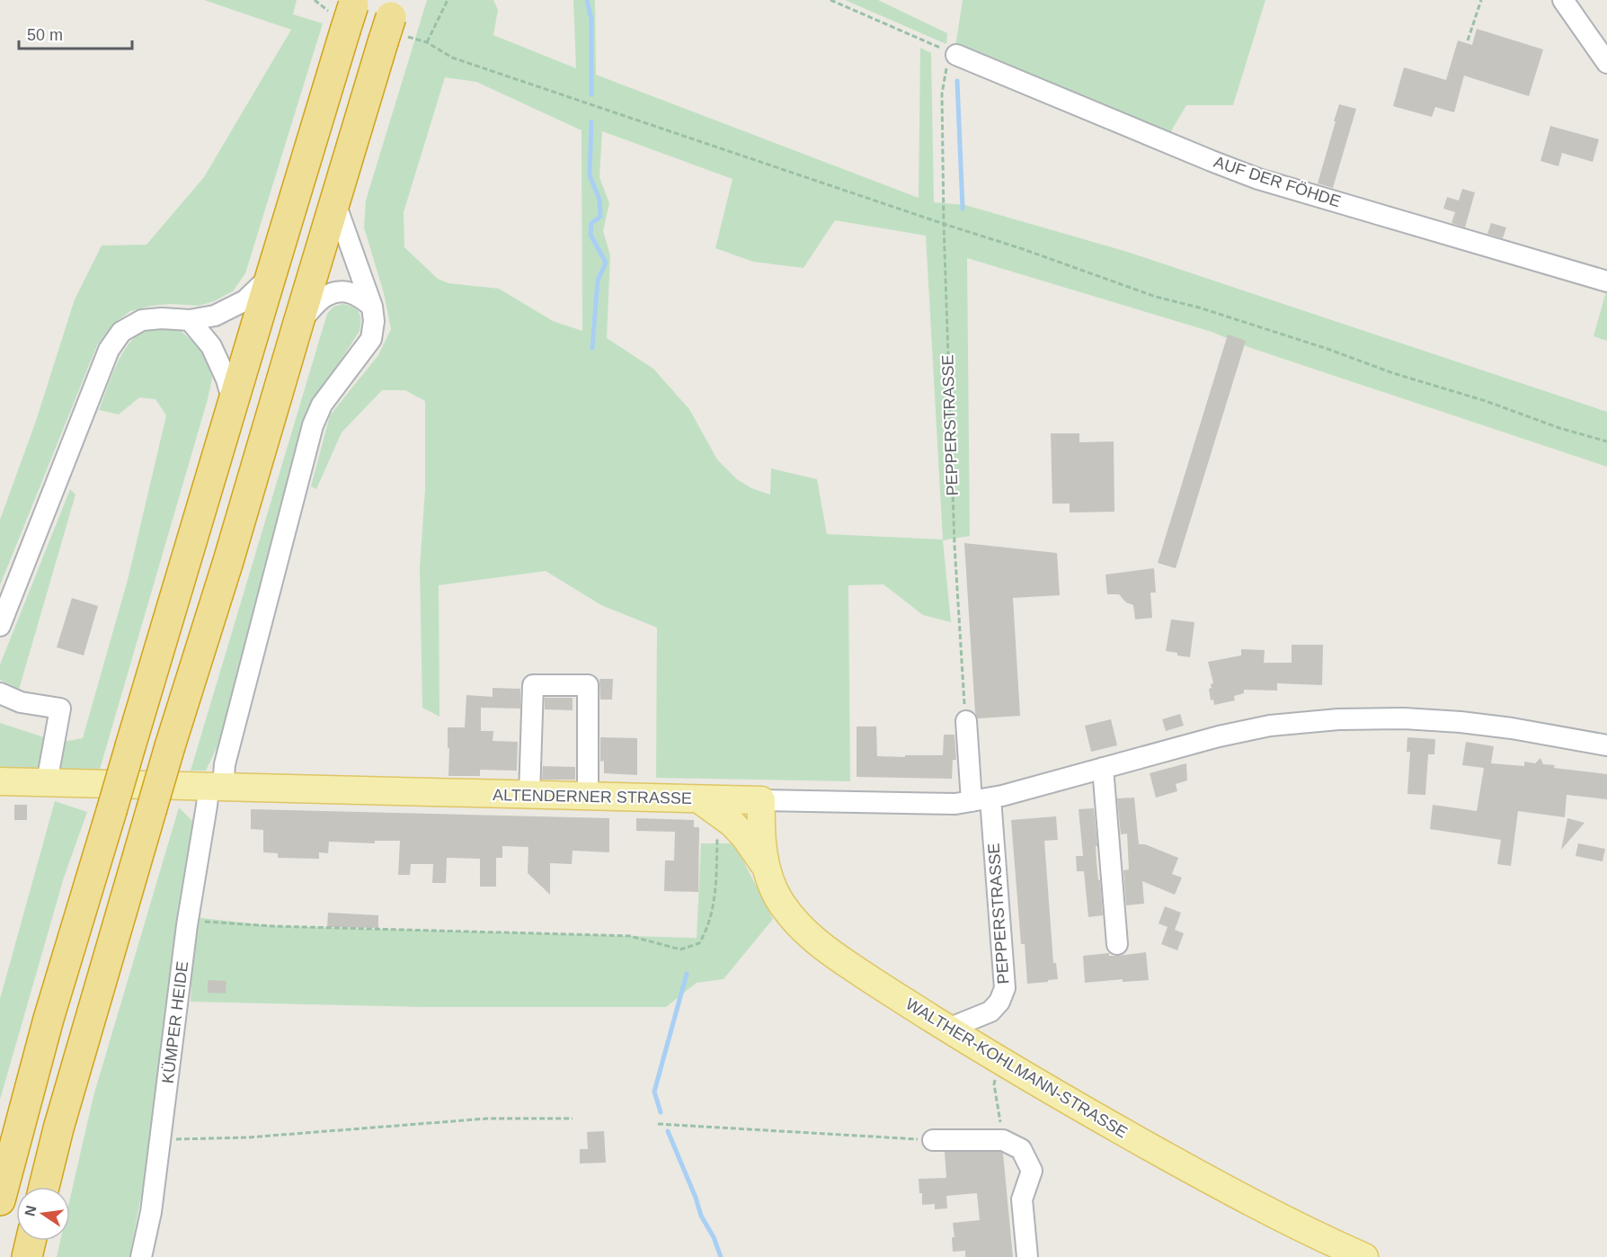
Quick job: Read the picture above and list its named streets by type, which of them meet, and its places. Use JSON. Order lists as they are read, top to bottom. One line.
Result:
{"streets":{"main road":["ALTENDERNER STRASSE","WALTHER-KOHLMANN-STRASSE"],"street":["AUF DER FÖHDE","PEPPERSTRASSE","KÜMPER HEIDE"]},"crossings":[["AUF DER FÖHDE","PEPPERSTRASSE"],["PEPPERSTRASSE","ALTENDERNER STRASSE"],["PEPPERSTRASSE","WALTHER-KOHLMANN-STRASSE"],["ALTENDERNER STRASSE","KÜMPER HEIDE"],["ALTENDERNER STRASSE","WALTHER-KOHLMANN-STRASSE"]],"scale_bar":"50 m","north":"left"}
